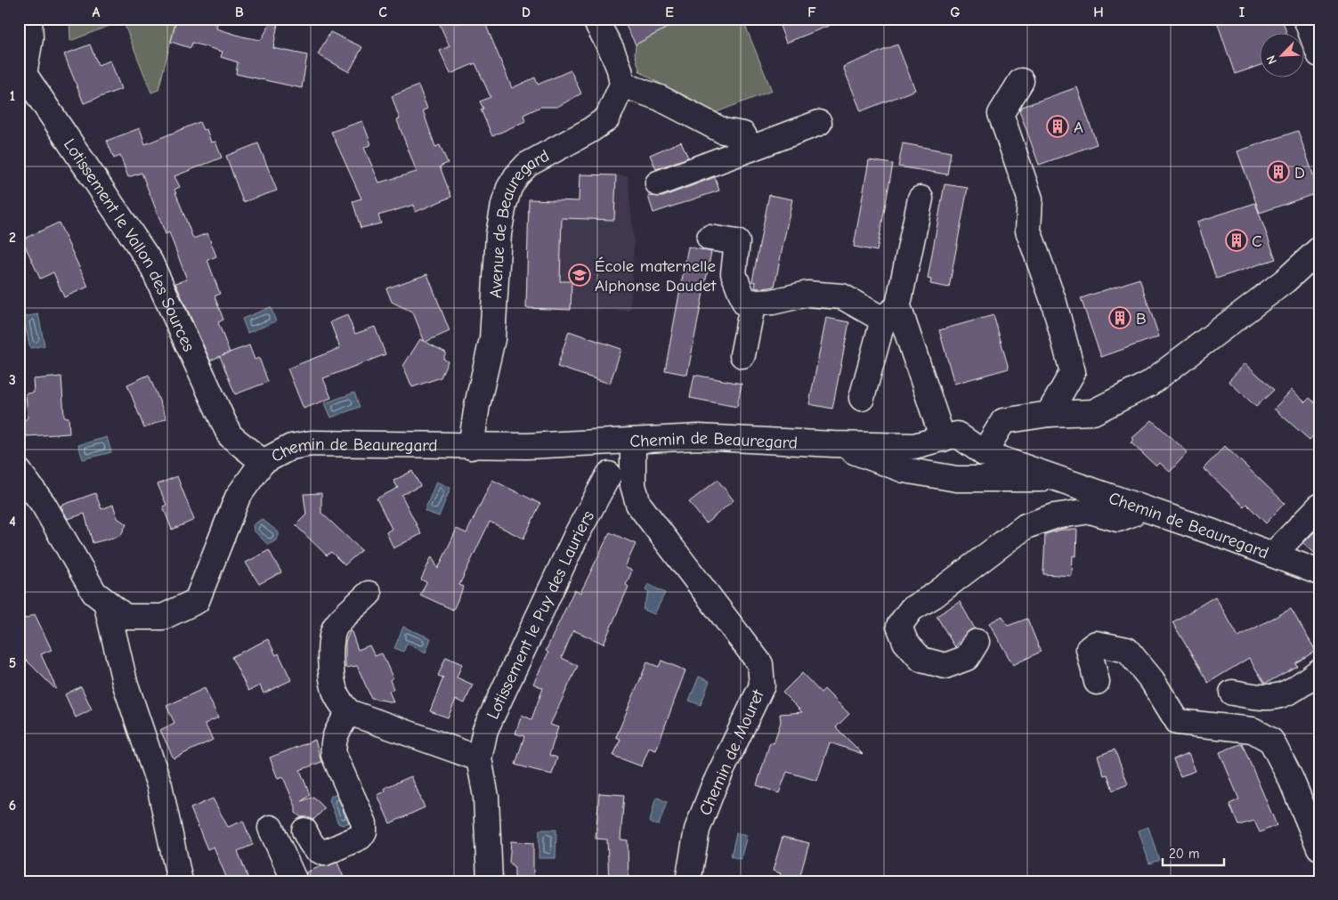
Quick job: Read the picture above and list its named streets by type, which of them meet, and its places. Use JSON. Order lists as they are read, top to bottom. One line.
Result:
{"streets":{"street":["Avenue de Beauregard","Lotissement le Vallon des Sources","Chemin de Beauregard","Lotissement le Puy des Lauriers","Chemin de Mouret"]},"crossings":[["Avenue de Beauregard","Chemin de Beauregard"],["Lotissement le Vallon des Sources","Chemin de Beauregard"]],"places":{"building":["A","D","C","B"],"school or university":["École maternelle Alphonse Daudet"]},"scale_bar":"20 m","north":"bottom left","grid":{"columns":["A","B","C","D","E","F","G","H","I"],"rows":["1","2","3","4","5","6"]}}
